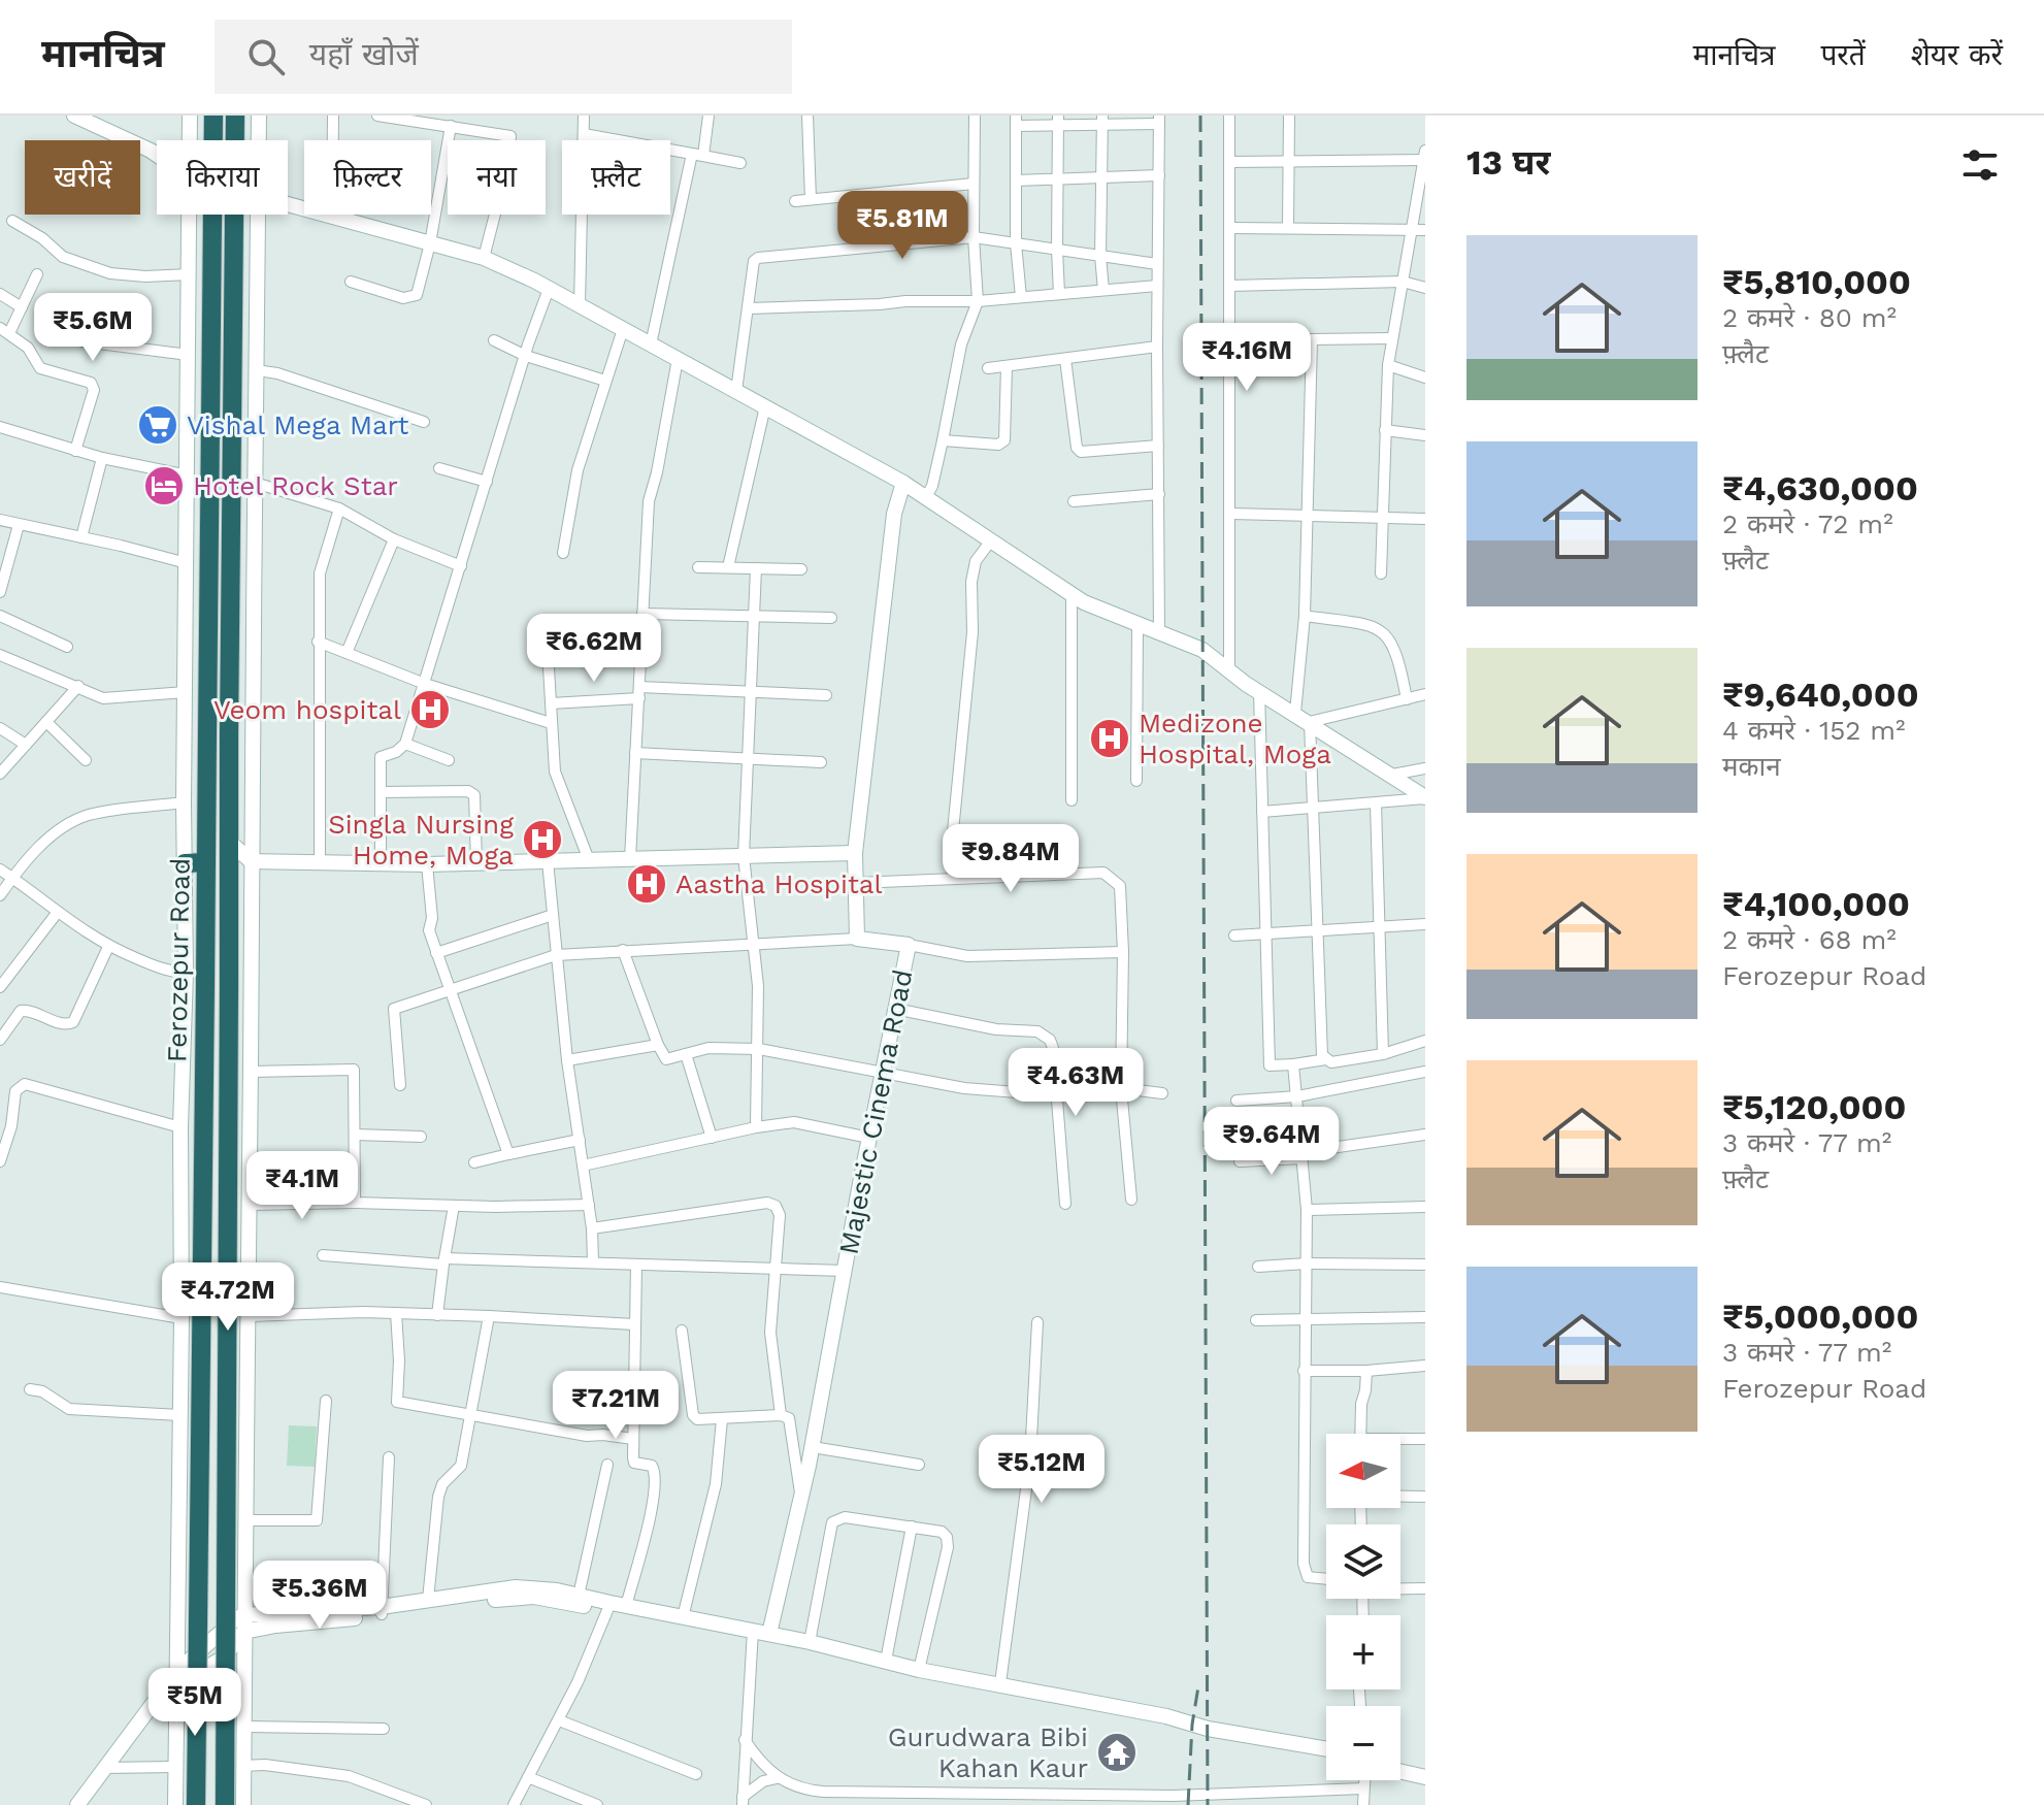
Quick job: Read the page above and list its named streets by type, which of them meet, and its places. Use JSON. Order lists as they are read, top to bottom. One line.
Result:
{"streets":{"highway":["Ferozepur Road"],"street":["Majestic Cinema Road"]},"places":{"supermarket":["Vishal Mega Mart"],"hotel":["Hotel Rock Star"],"hospital":["Veom hospital","Medizone Hospital, Moga","Singla Nursing Home, Moga","Aastha Hospital"],"temple":["Gurudwara Bibi Kahan Kaur"]},"north":"left","page":{"header":"मानचित्र","search":"यहाँ खोजें","nav":["मानचित्र","परतें","शेयर करें"],"heading":"13 घर","chip":["खरीदें","किराया","फ़िल्टर","नया","फ़्लैट"],"price":["₹5.81M","₹5.6M","₹4.16M","₹6.62M","₹9.84M","₹4.63M","₹9.64M","₹4.1M","₹4.72M","₹7.21M","₹5.12M","₹5.36M","₹5M"],"list":[{"name":"₹5,810,000","note":"2 कमरे · 80 m² · फ़्लैट"},{"name":"₹4,630,000","note":"2 कमरे · 72 m² · फ़्लैट"},{"name":"₹9,640,000","note":"4 कमरे · 152 m² · मकान"},{"name":"₹4,100,000","note":"2 कमरे · 68 m² · Ferozepur Road"},{"name":"₹5,120,000","note":"3 कमरे · 77 m² · फ़्लैट"},{"name":"₹5,000,000","note":"3 कमरे · 77 m² · Ferozepur Road"}],"map_buttons":["+","−"]}}
